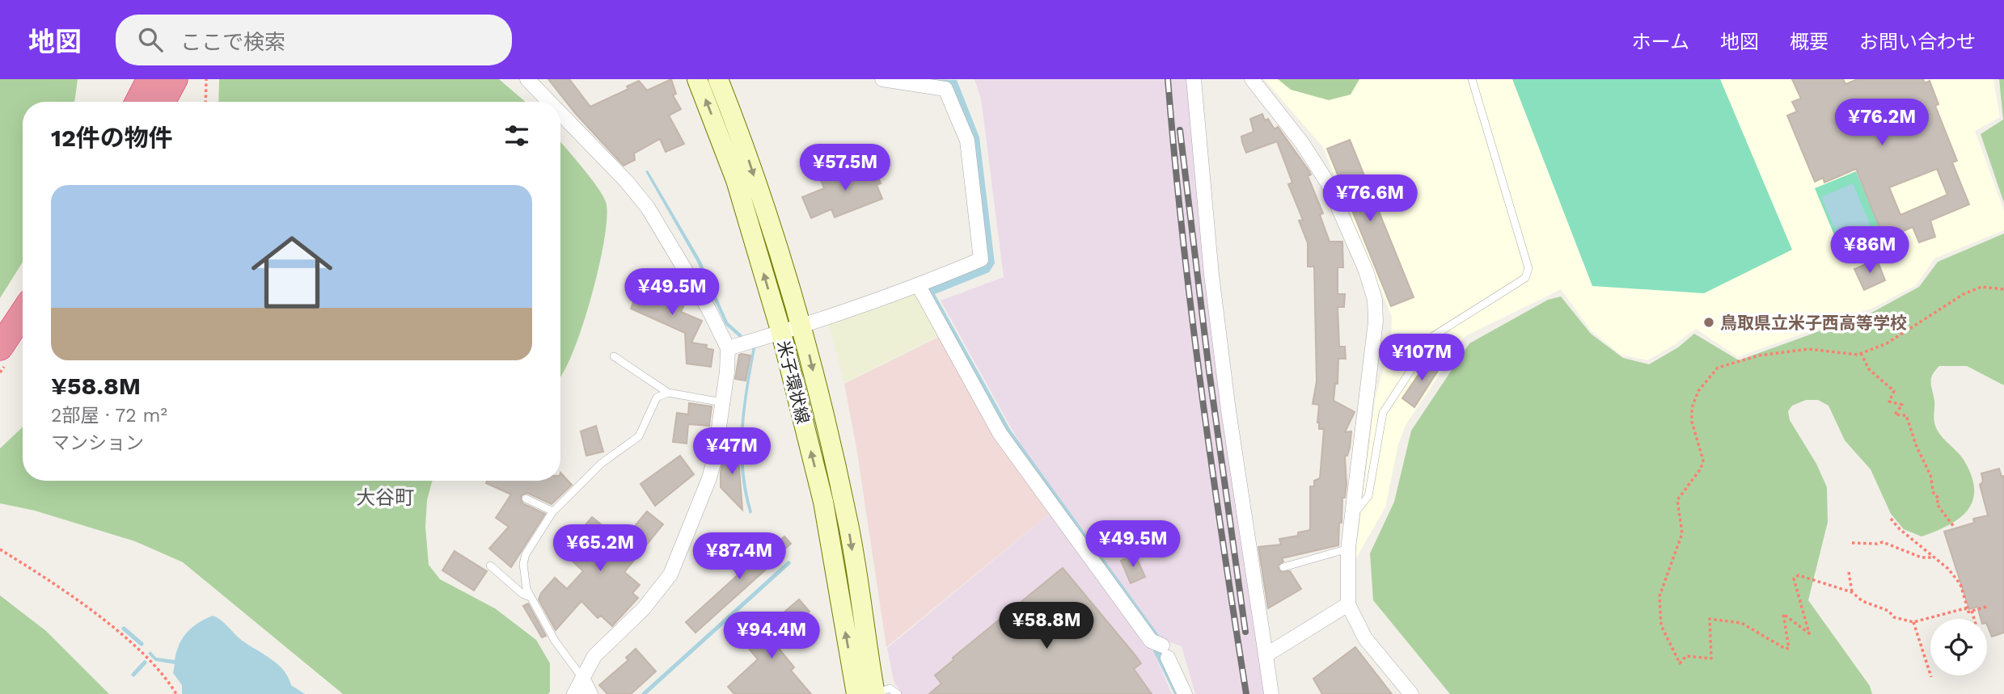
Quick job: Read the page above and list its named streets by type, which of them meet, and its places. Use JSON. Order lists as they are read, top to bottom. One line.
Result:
{"streets":{"main road":["米子環状線"]},"districts":["大谷町"],"places":["鳥取県立米子西高等学校"],"page":{"header":"地図","search":"ここで検索","nav":["ホーム","地図","概要","お問い合わせ"],"price":["¥76.2M","¥57.5M","¥76.6M","¥86M","¥49.5M","¥107M","¥47M","¥49.5M","¥65.2M","¥87.4M","¥58.8M","¥94.4M"],"heading":"12件の物件","list":[{"name":"¥58.8M","note":"2部屋 · 72 m² · マンション"}]}}
